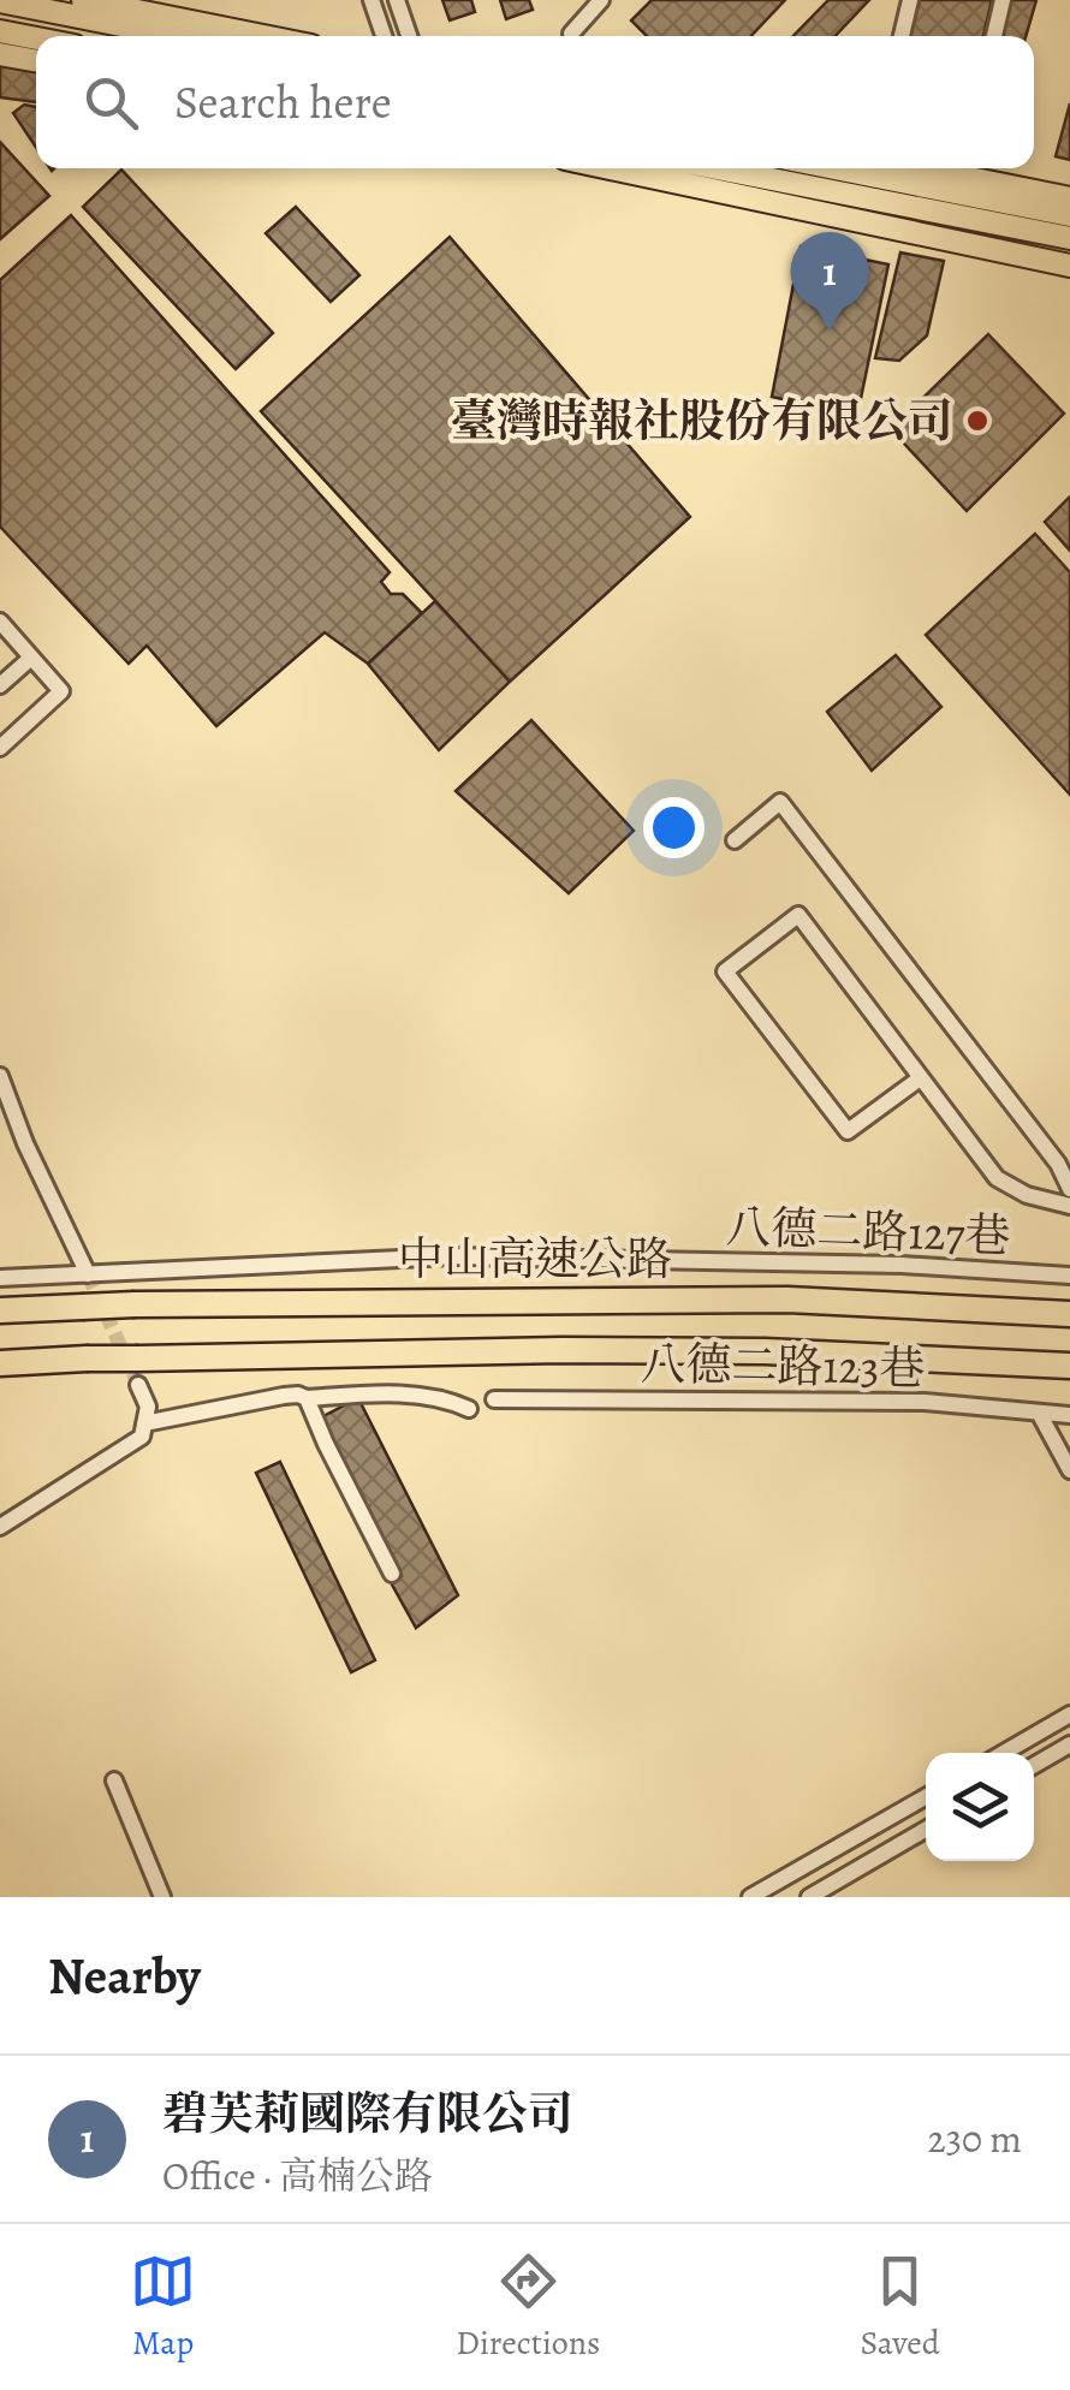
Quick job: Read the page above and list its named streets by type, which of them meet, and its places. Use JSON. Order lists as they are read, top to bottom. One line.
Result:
{"streets":{"highway":["中山高速公路"],"street":["八德二路127巷","八德二路123巷"]},"places":["臺灣時報社股份有限公司"],"page":{"search":"Search here","pins":"1","heading":"Nearby","list":[{"mark":"1","name":"碧芙莉國際有限公司","note":"Office · 高楠公路","value":"230 m"}],"nav":["Map","Directions","Saved"]}}
